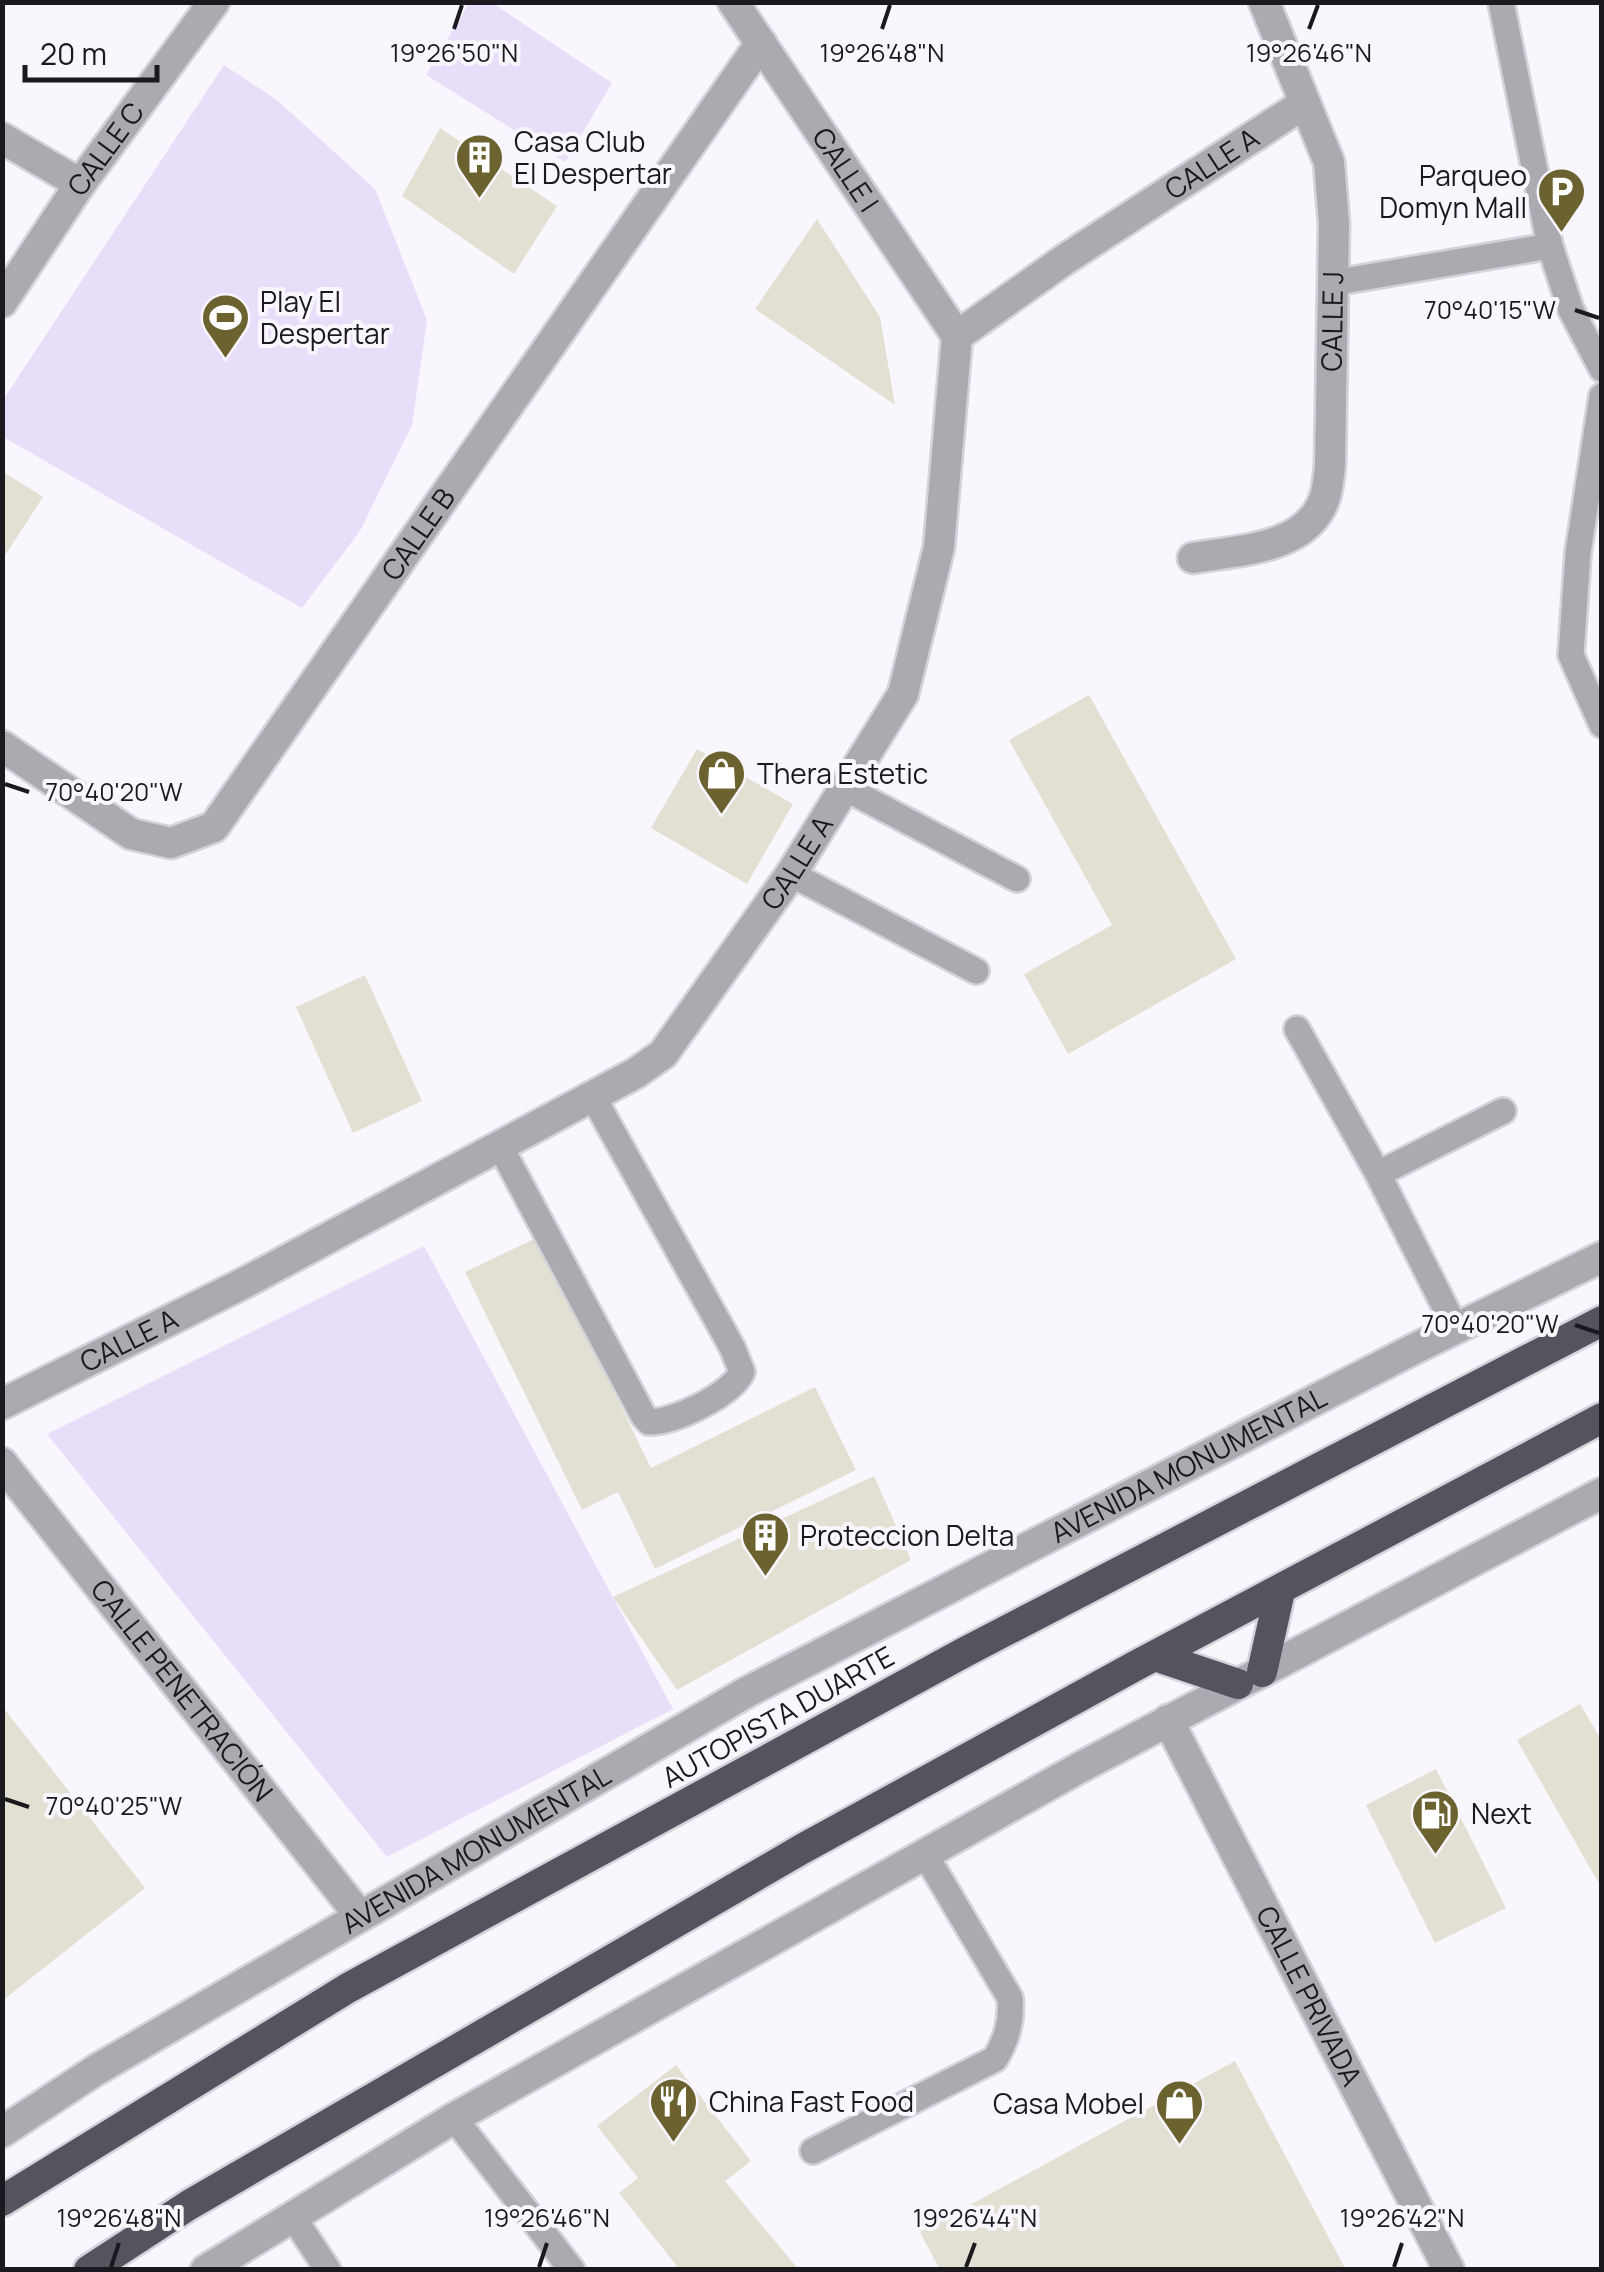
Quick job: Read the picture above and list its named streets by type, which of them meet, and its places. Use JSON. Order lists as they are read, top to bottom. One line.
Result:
{"streets":{"highway":["AUTOPISTA DUARTE"],"street":["CALLE C","CALLE A","CALLE I","CALLE J","CALLE B","AVENIDA MONUMENTAL","CALLE PENETRACIÓN","CALLE PRIVADA"]},"crossings":[["CALLE A","CALLE I"],["CALLE A","CALLE J"],["CALLE I","CALLE B"],["AVENIDA MONUMENTAL","CALLE PENETRACIÓN"]],"places":{"building":["Casa Club El Despertar","Proteccion Delta"],"parking":["Parqueo Domyn Mall"],"sports":["Play El Despertar"],"shop":["Thera Estetic","Casa Mobel"],"fuel station":["Next"],"restaurant":["China Fast Food"]},"scale_bar":"20 m","coordinates":["19°26'50\"N","19°26'48\"N","19°26'46\"N","70°40'15\"W","70°40'20\"W","70°40'25\"W","19°26'44\"N","19°26'42\"N"]}
